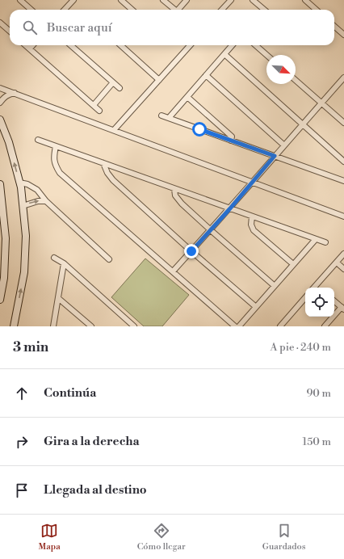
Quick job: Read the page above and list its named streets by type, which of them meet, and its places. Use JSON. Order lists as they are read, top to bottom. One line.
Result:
{"north":"bottom right","page":{"search":"Buscar aquí","heading":["3 min","A pie · 240 m"],"list":[["Continúa","90 m"],["Gira a la derecha","150 m"],"Llegada al destino"],"nav":["Mapa","Cómo llegar","Guardados"]}}
